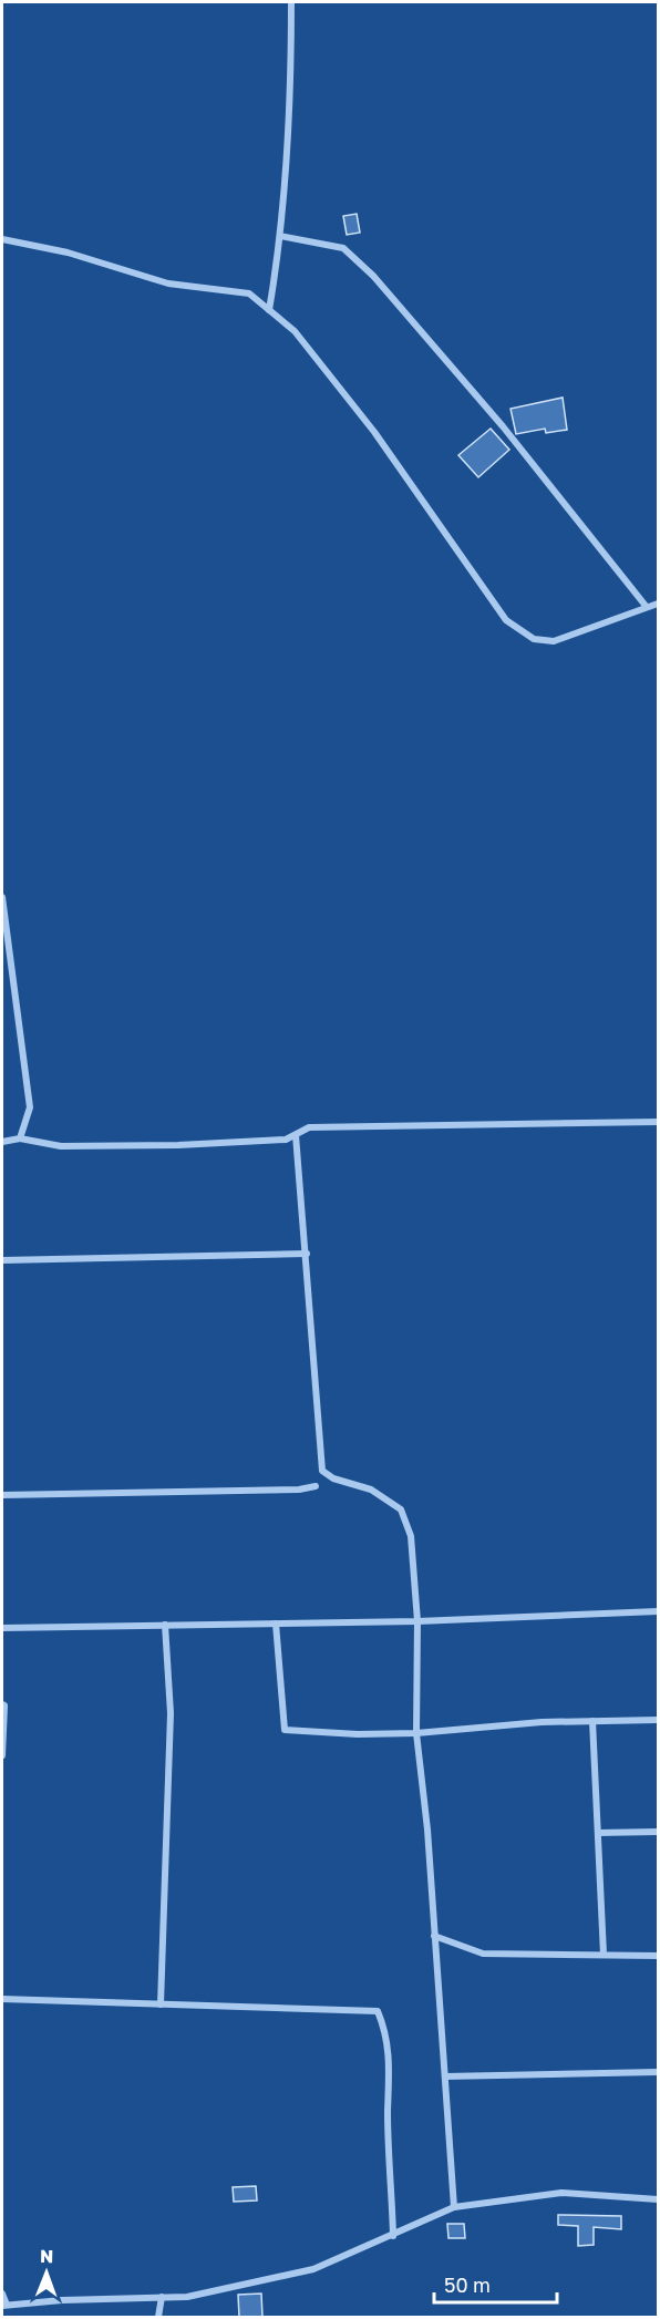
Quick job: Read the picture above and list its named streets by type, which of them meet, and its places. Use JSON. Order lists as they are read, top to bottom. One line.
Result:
{"scale_bar":"50 m","north":"top"}
